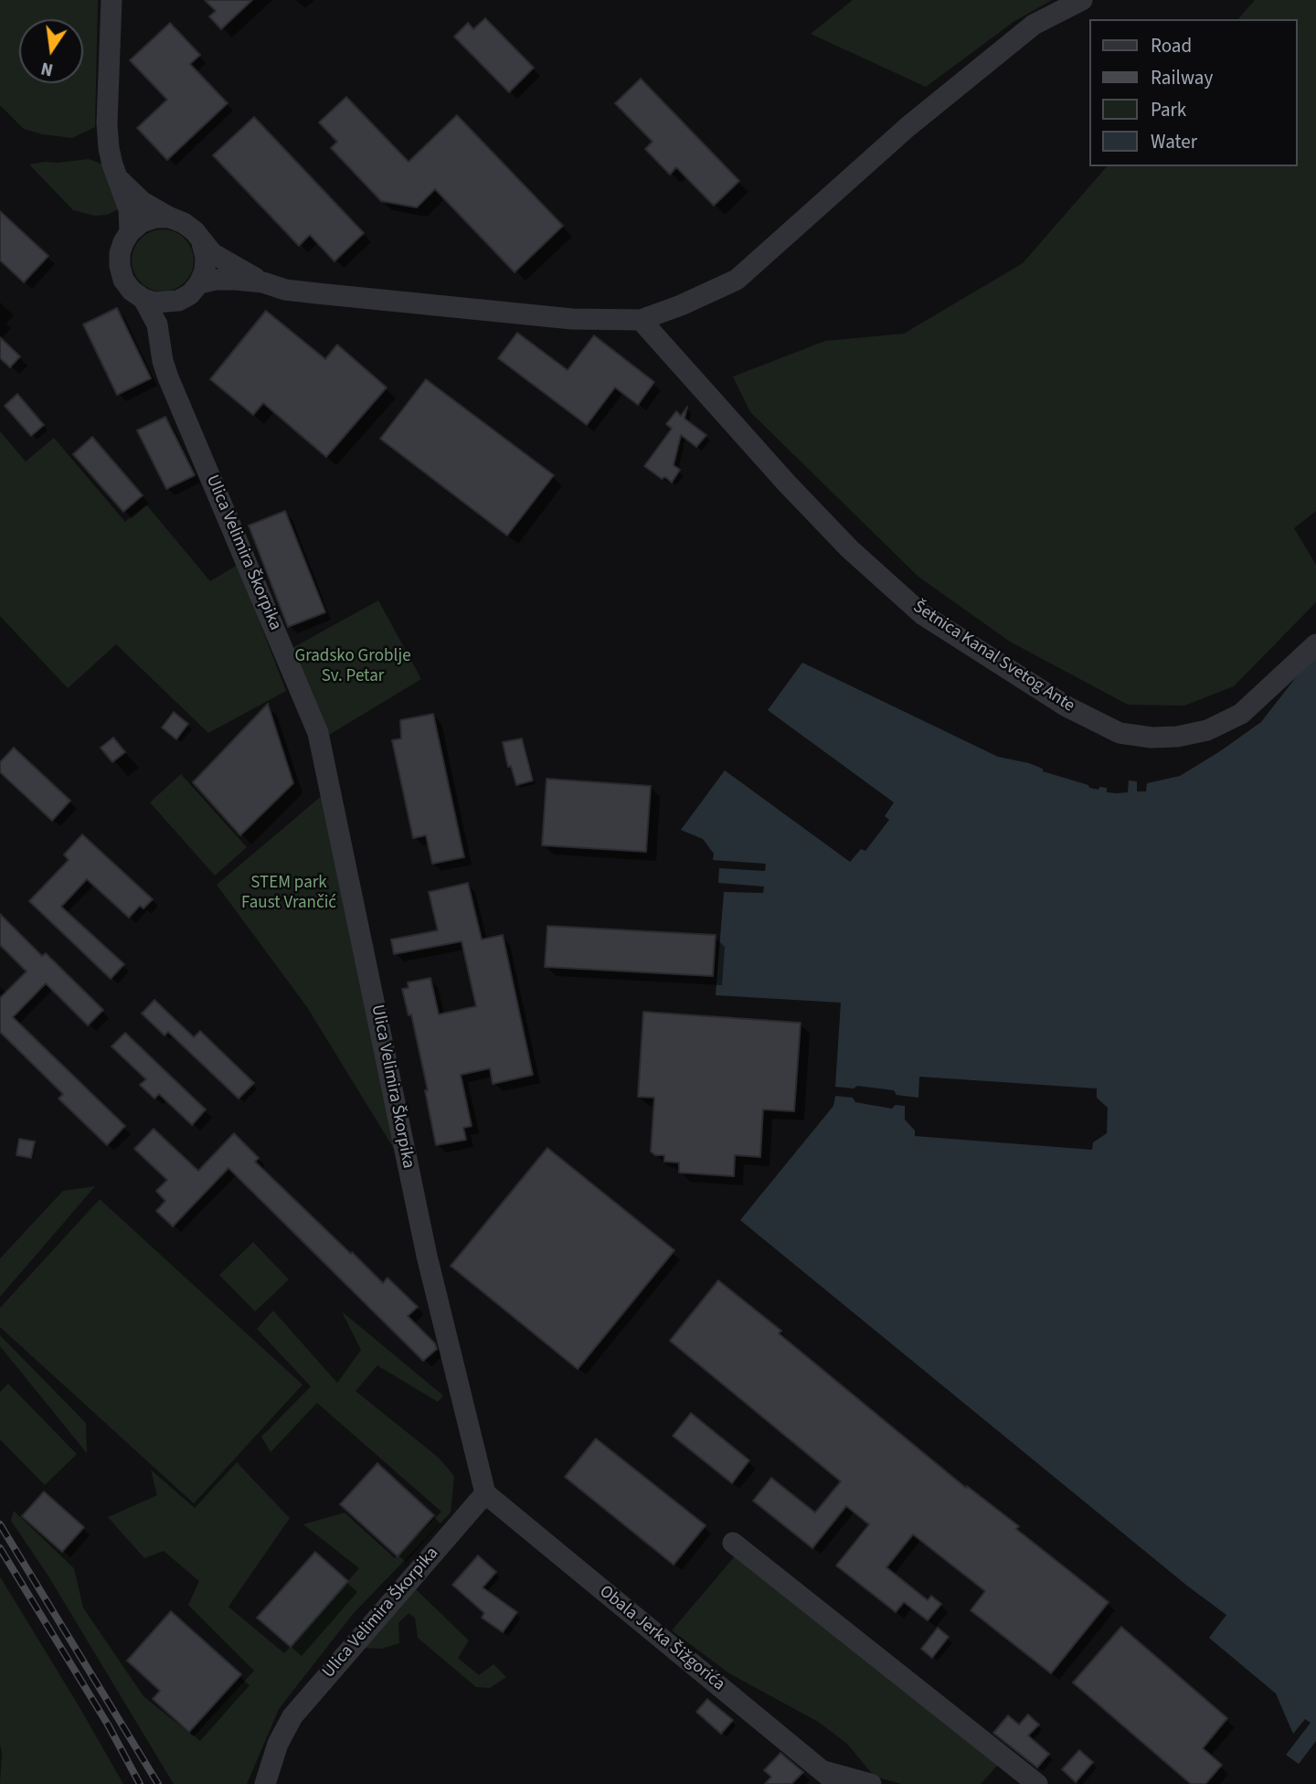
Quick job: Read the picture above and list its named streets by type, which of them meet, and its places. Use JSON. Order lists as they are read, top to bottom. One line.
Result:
{"streets":{"street":["Ulica Velimira Škorpika","Šetnica Kanal Svetog Ante","Obala Jerka Šižgorića"]},"crossings":[["Ulica Velimira Škorpika","Obala Jerka Šižgorića"]],"parks":["Gradsko Groblje Sv. Petar","STEM park Faust Vrančić"],"legend":["Road","Railway","Park","Water"],"north":"bottom"}
